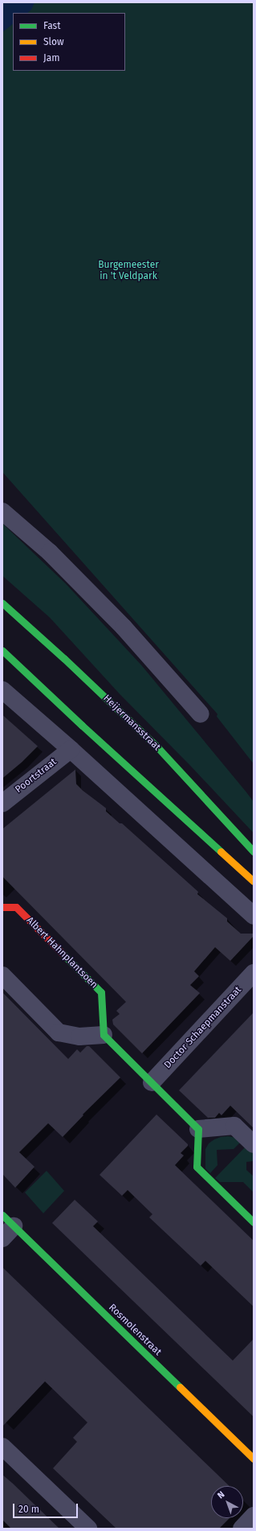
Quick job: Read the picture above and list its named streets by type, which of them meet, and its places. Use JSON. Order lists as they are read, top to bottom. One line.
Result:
{"streets":{"street":["Heijermansstraat","Poortstraat","Albert Hahnplantsoen","Doctor Schaepmanstraat","Rosmolenstraat"]},"parks":["Burgemeester in 't Veldpark"],"legend":["Fast","Slow","Jam"],"scale_bar":"20 m","north":"top left"}
